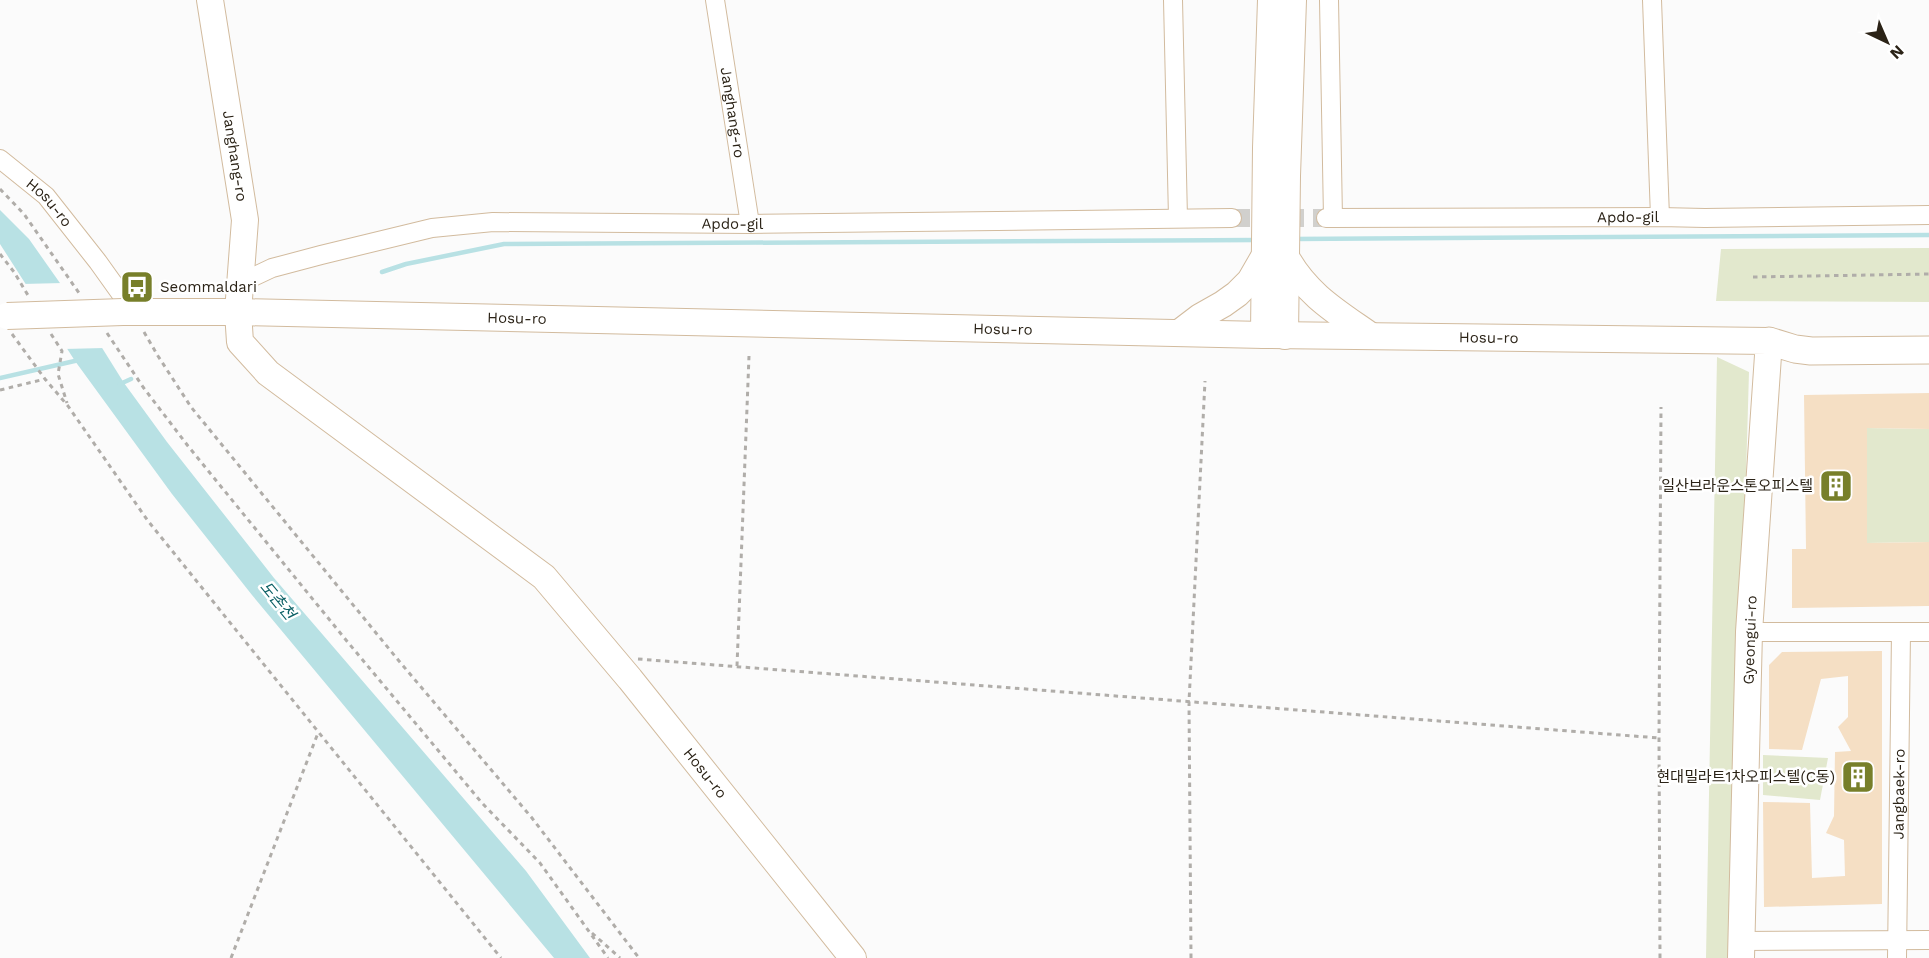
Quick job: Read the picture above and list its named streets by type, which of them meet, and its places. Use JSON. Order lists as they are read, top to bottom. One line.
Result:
{"streets":{"main road":["Janghang-ro","Hosu-ro","Gyeongui-ro"],"street":["Apdo-gil","Jangbaek-ro"]},"crossings":[["Janghang-ro","Hosu-ro"],["Janghang-ro","Apdo-gil"],["Hosu-ro","Gyeongui-ro"],["Gyeongui-ro","Jangbaek-ro"]],"water":["도촌천"],"places":{"bus stop":["Seommaldari"],"building":["일산브라운스톤오피스텔","현대밀라트1차오피스텔(C동)"]},"north":"bottom right"}
